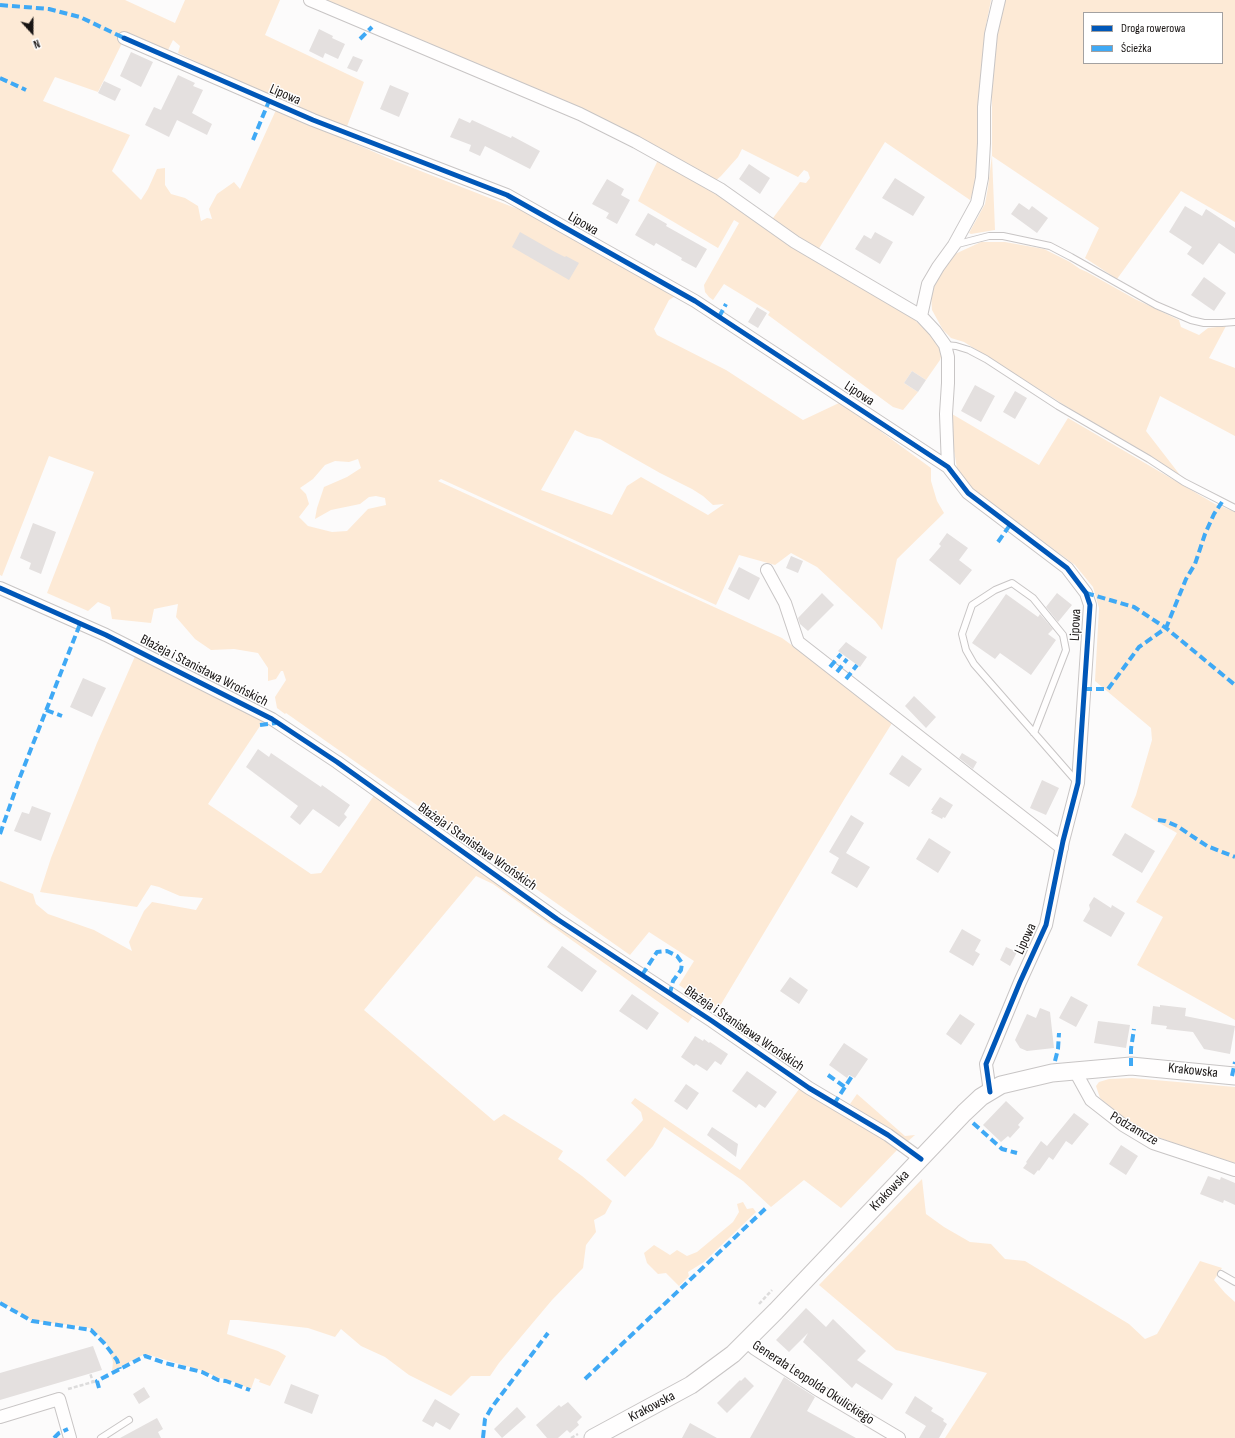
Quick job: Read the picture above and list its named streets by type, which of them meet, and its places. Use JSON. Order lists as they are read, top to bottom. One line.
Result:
{"streets":{"street":["Lipowa","Błażeja i Stanisława Wrońskich","Krakowska","Podzamcze","Generała Leopolda Okulickiego"]},"crossings":[["Lipowa","Krakowska"],["Błażeja i Stanisława Wrońskich","Krakowska"],["Krakowska","Podzamcze"],["Krakowska","Generała Leopolda Okulickiego"]],"legend":["Droga rowerowa","Ścieżka"],"north":"bottom"}
